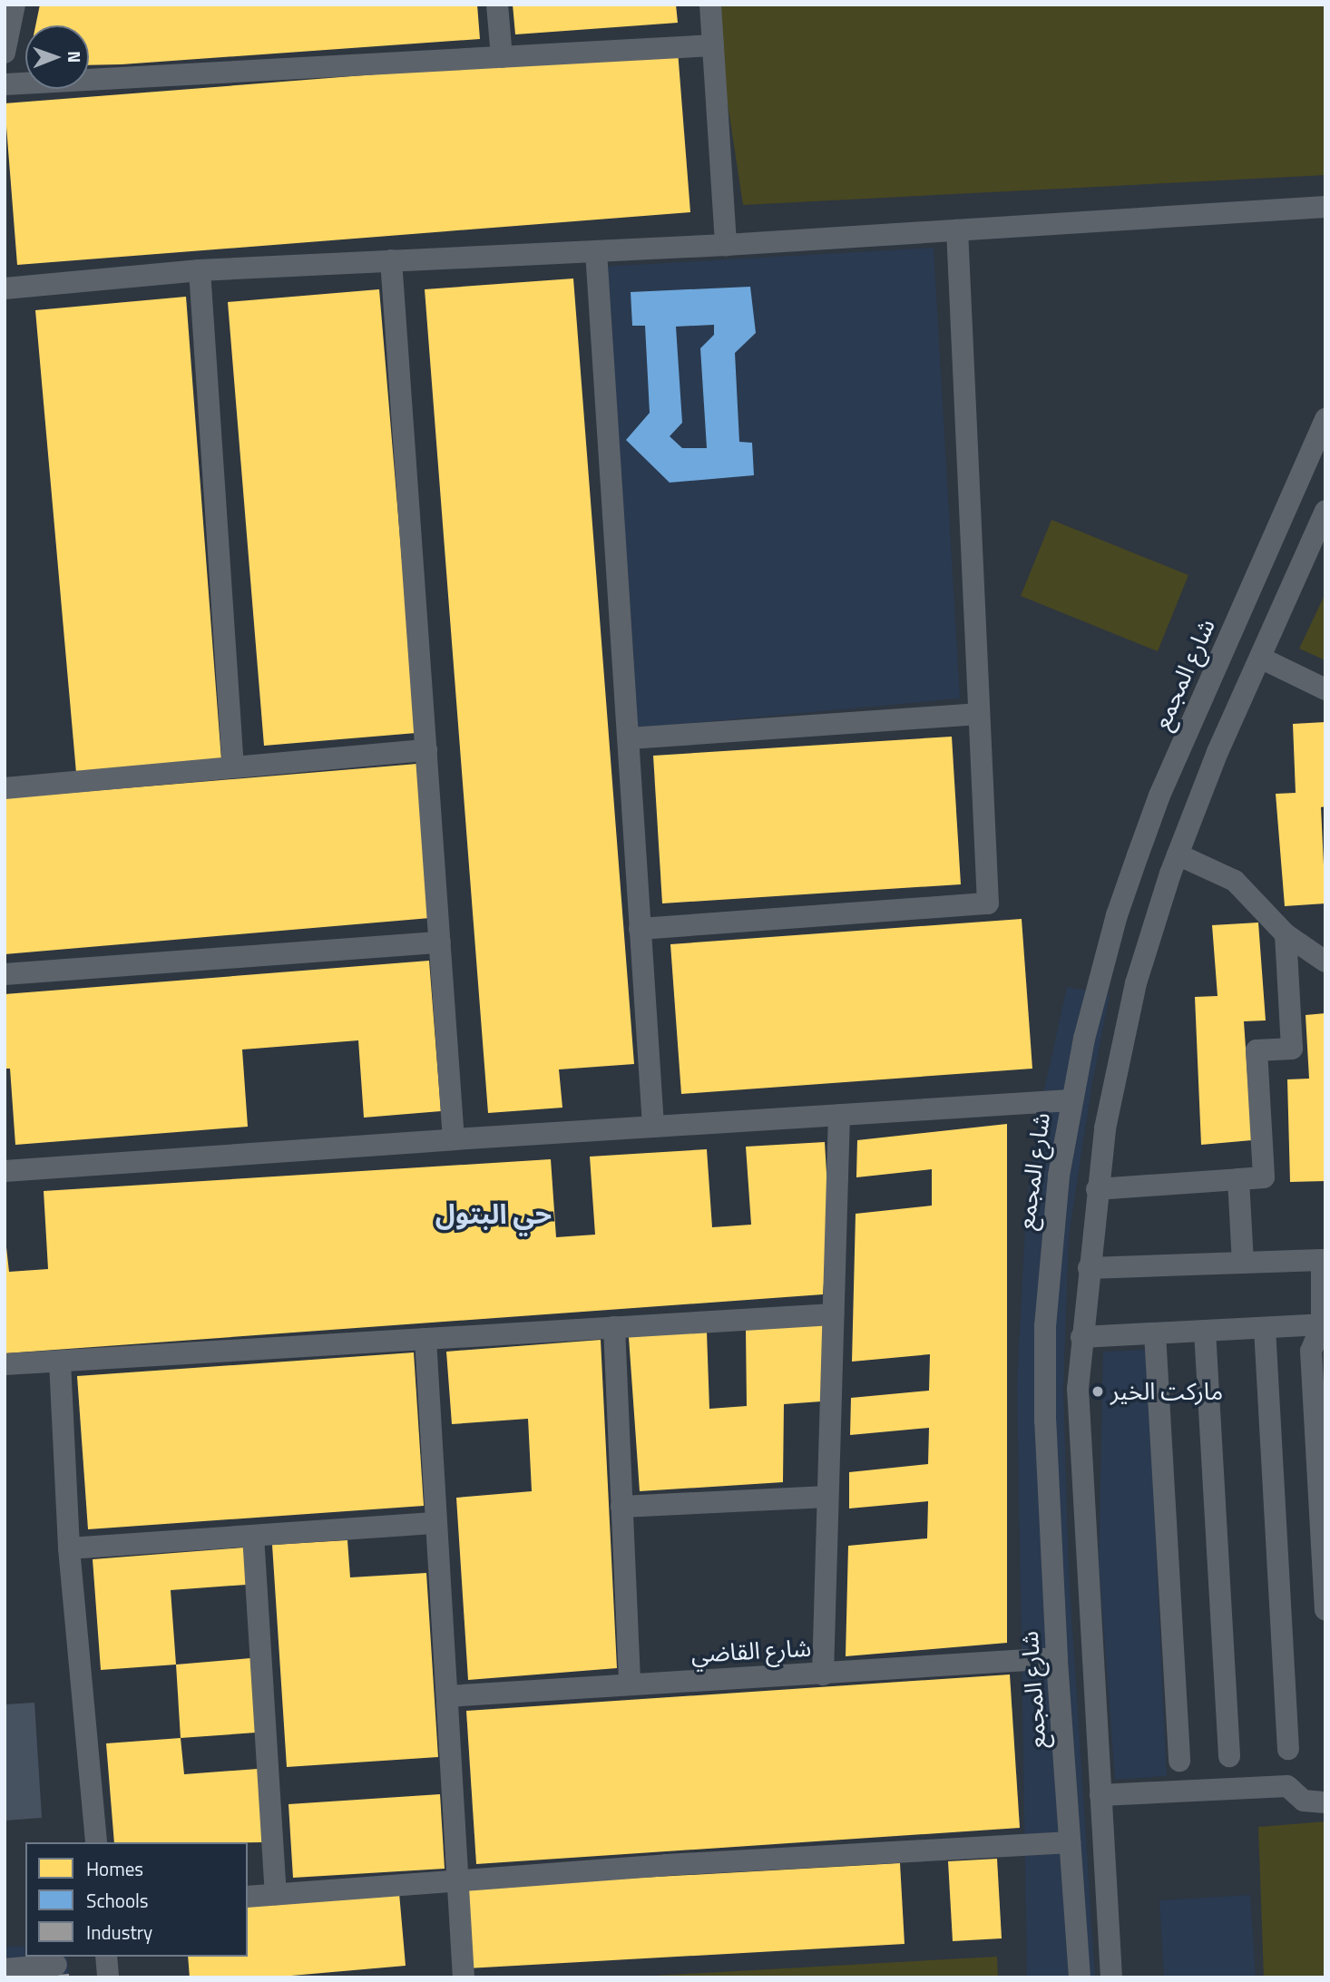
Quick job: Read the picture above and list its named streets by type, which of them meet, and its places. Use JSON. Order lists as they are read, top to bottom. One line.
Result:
{"streets":{"street":["شارع المجمع","شارع القاضي"]},"crossings":[["شارع المجمع","شارع القاضي"]],"districts":["حي البتول"],"places":["ماركت الخير"],"legend":["Homes","Schools","Industry"],"north":"right"}
